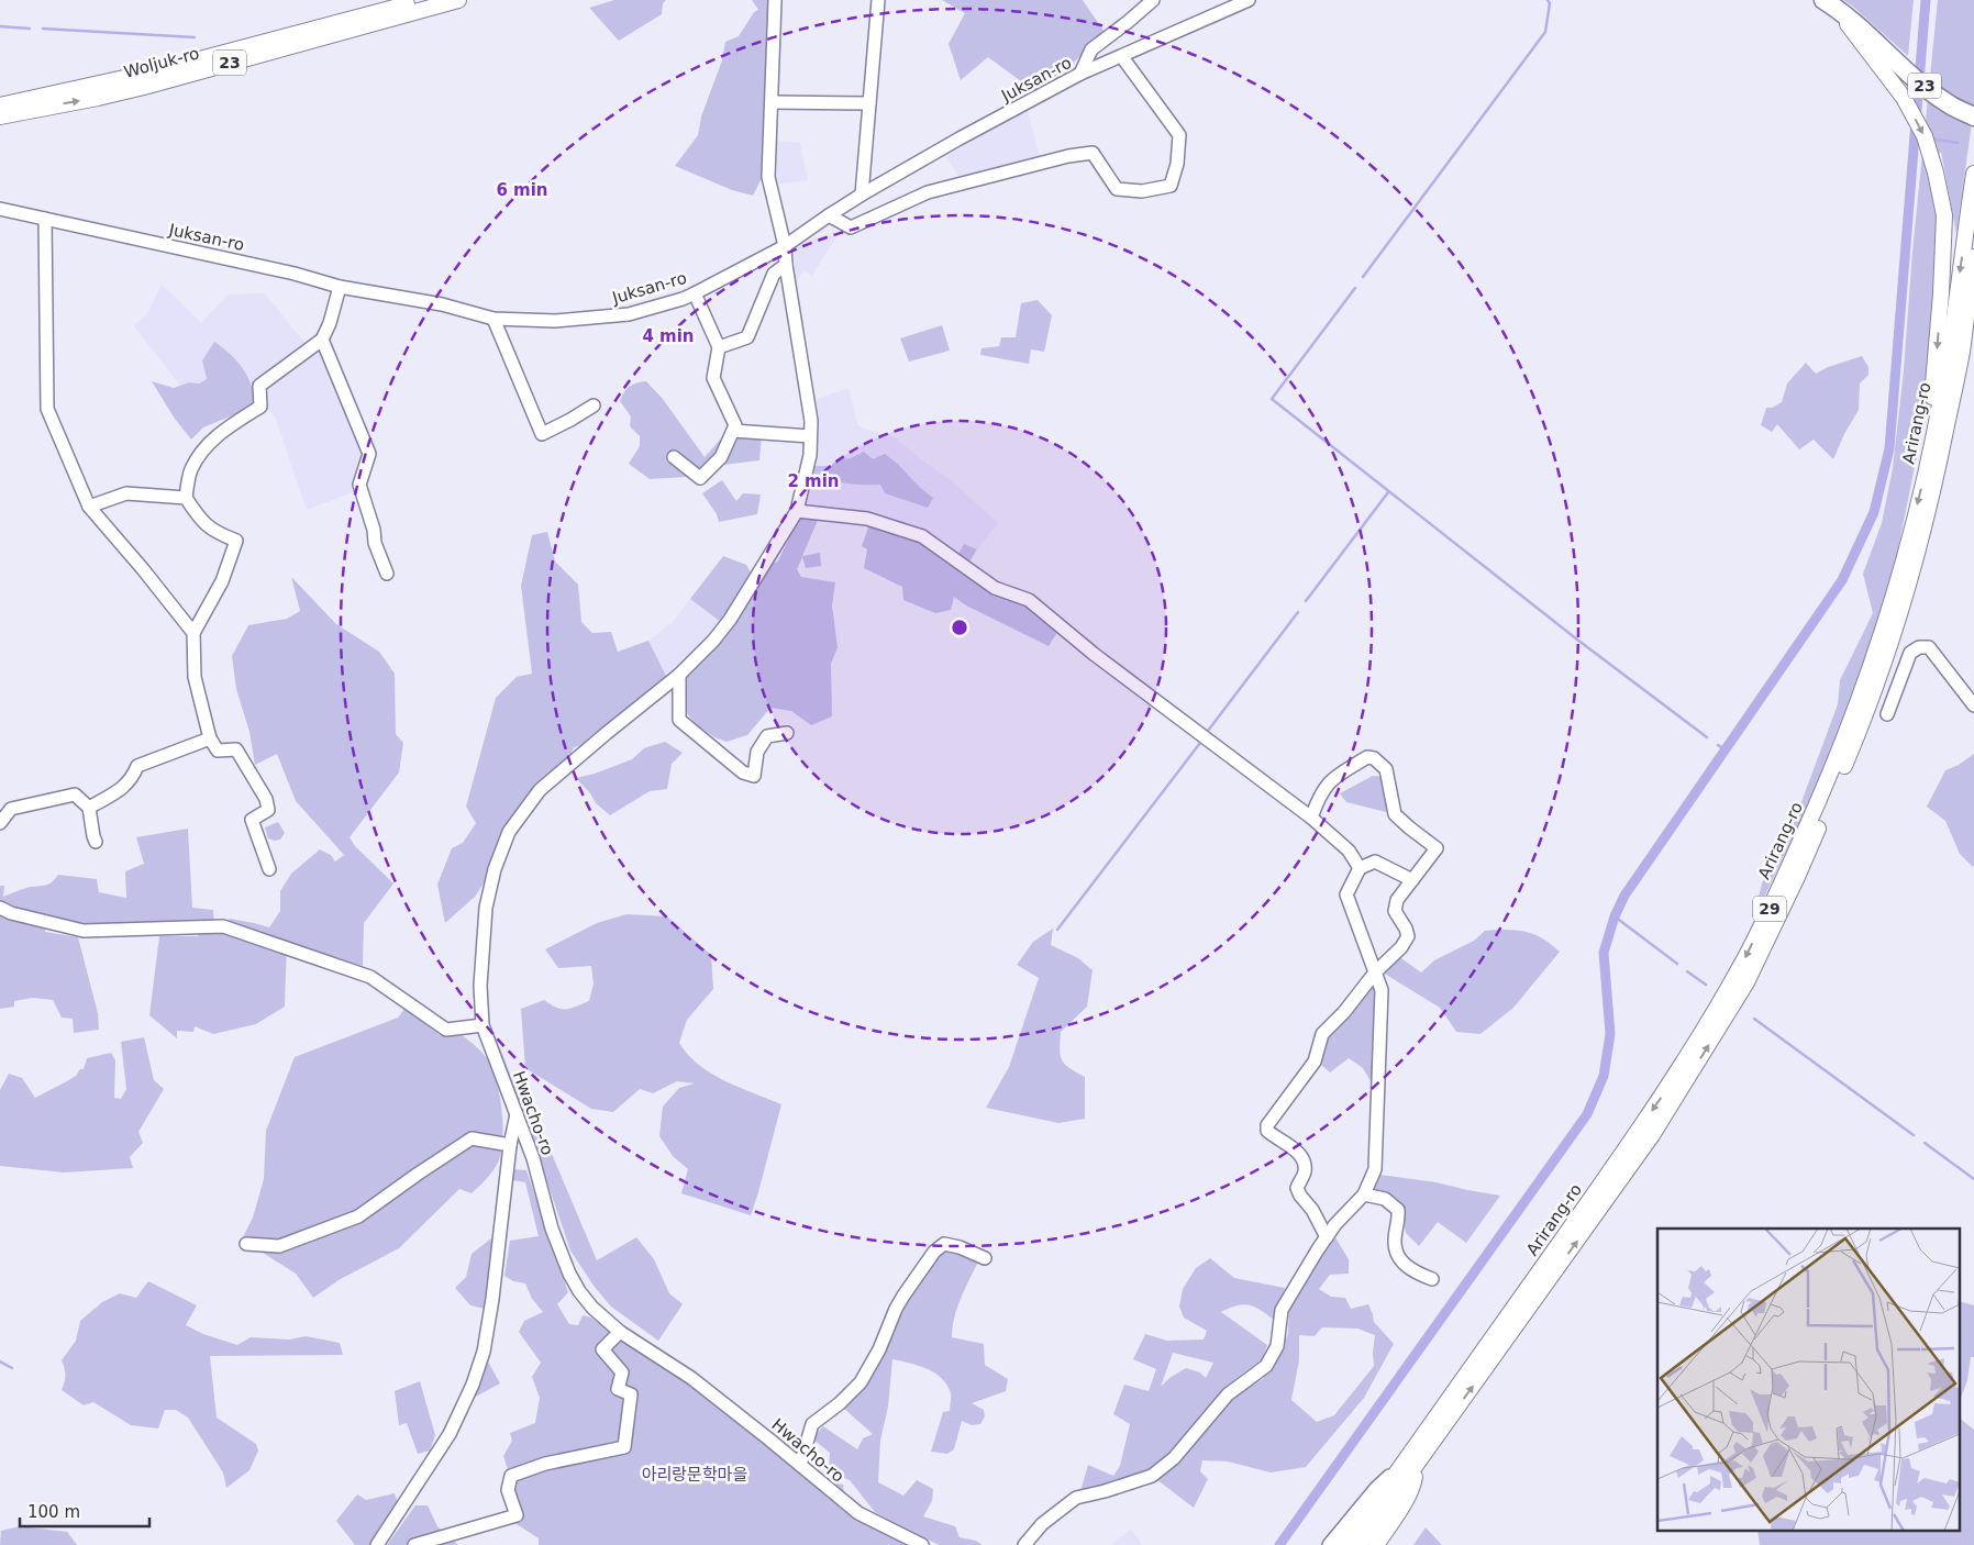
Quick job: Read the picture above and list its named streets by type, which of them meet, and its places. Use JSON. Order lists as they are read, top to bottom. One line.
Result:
{"streets":{"highway":["23"],"main road":["Woljuk-ro","Arirang-ro","29"],"street":["Juksan-ro","Hwacho-ro"]},"parks":["아리랑문학마을"],"scale_bar":"100 m","rings":["6 min","4 min","2 min"]}
